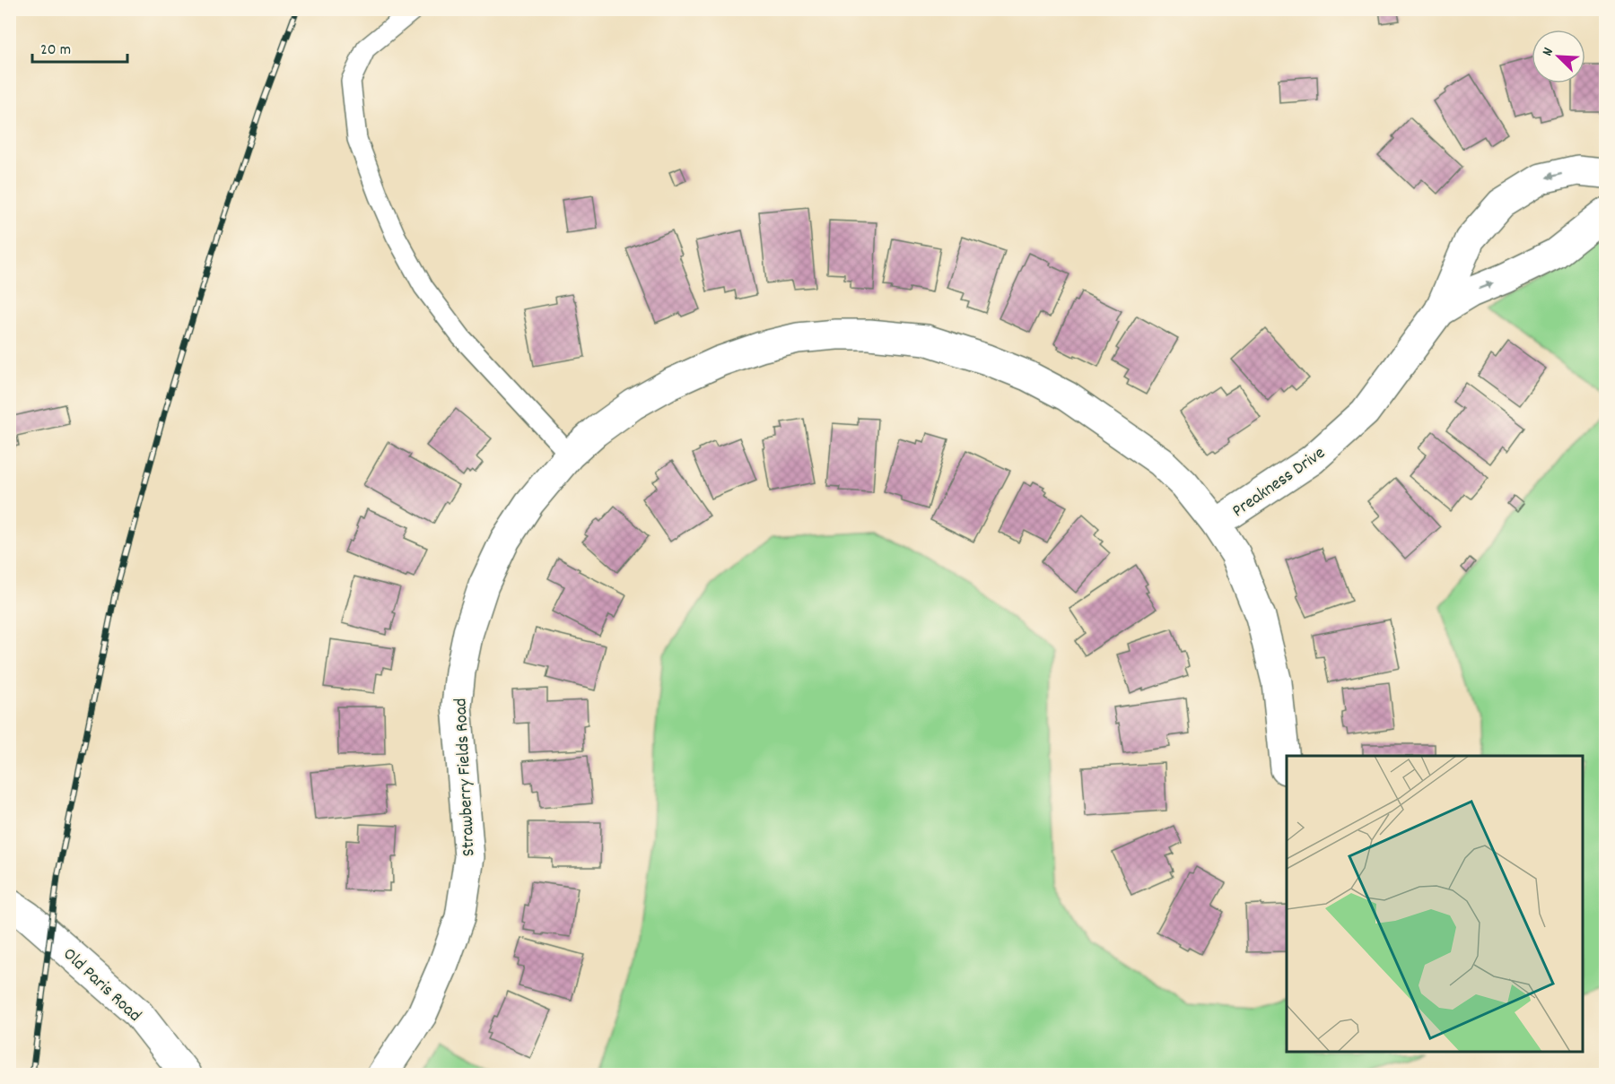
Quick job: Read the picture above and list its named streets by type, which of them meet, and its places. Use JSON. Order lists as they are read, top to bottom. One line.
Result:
{"streets":{"street":["Preakness Drive","Strawberry Fields Road","Old Paris Road"]},"crossings":[["Preakness Drive","Strawberry Fields Road"]],"scale_bar":"20 m","north":"top left"}
